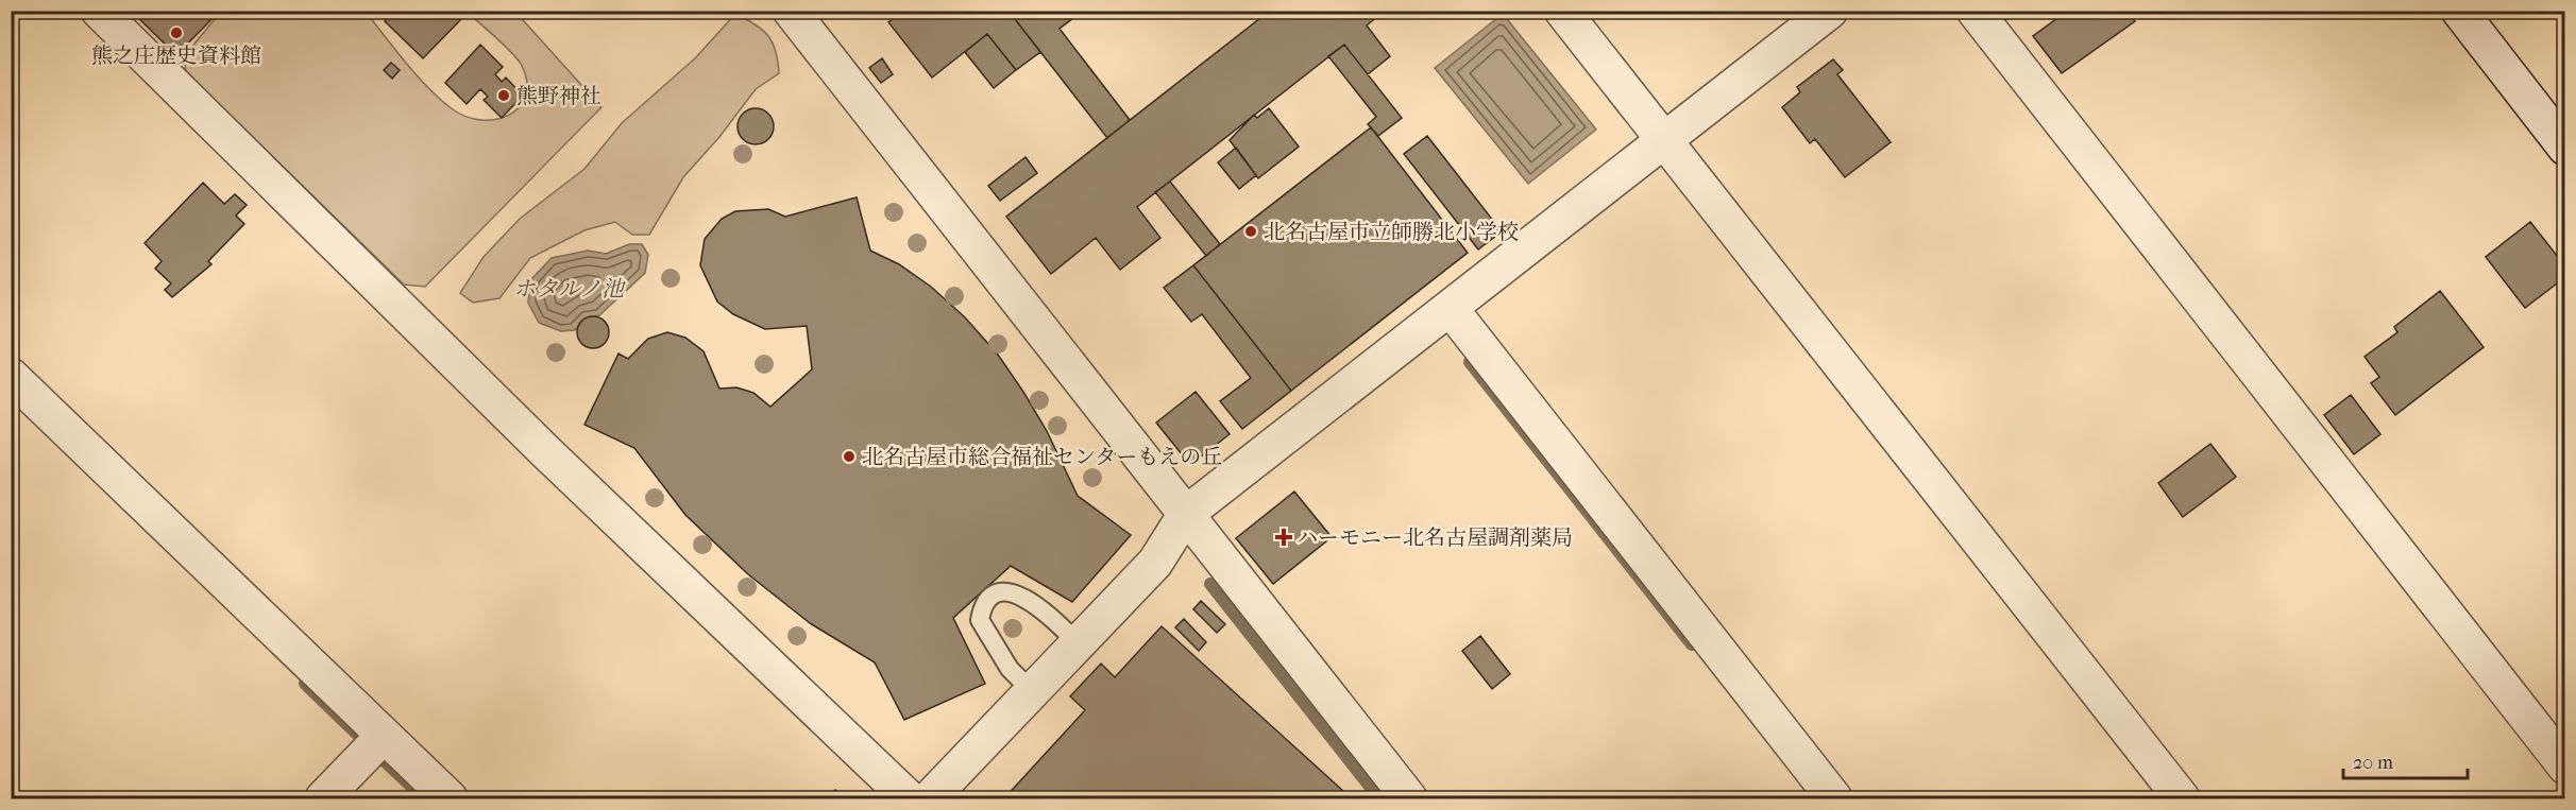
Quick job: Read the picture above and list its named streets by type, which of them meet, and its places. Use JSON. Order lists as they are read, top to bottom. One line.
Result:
{"water":["ホタルノ池"],"places":{"other":["熊之庄歴史資料館","熊野神社","北名古屋市立師勝北小学校","北名古屋市総合福祉センターもえの丘"],"health":["ハーモニー北名古屋調剤薬局"]},"scale_bar":"20 m"}
